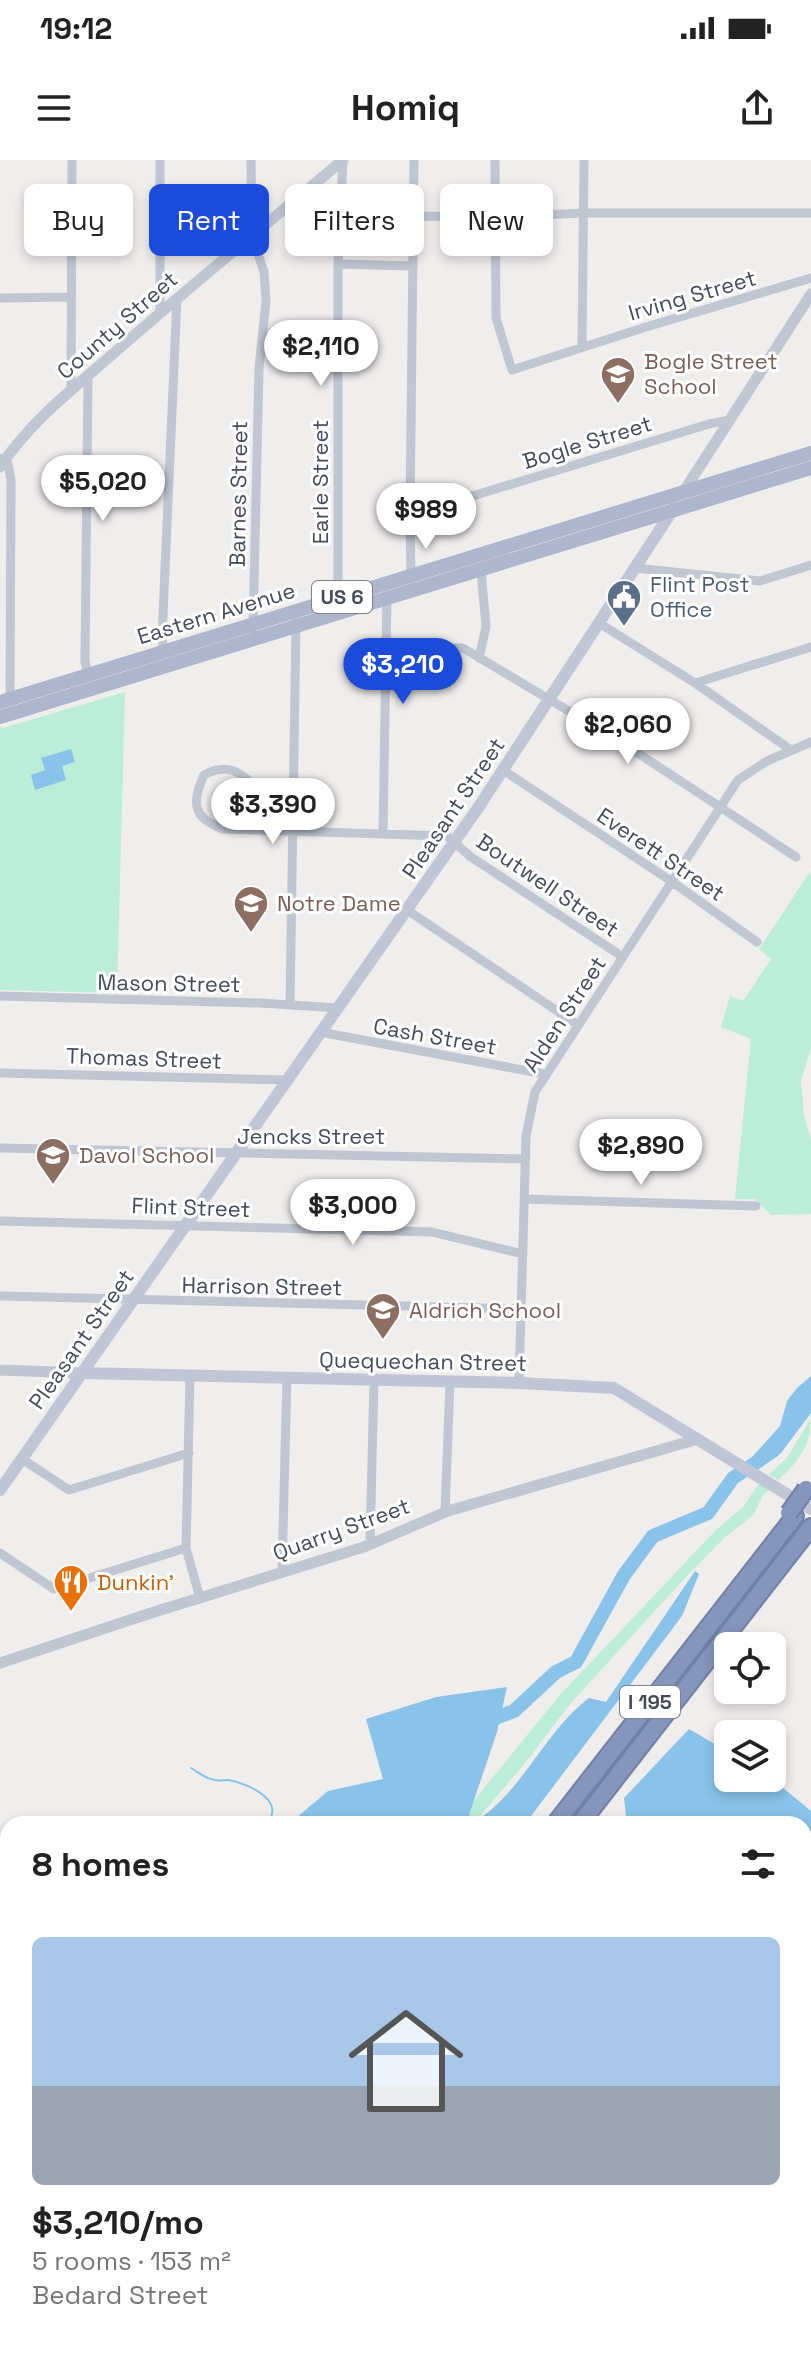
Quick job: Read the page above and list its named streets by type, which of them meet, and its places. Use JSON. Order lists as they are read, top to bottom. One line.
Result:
{"streets":{"highway":["I 195"],"main road":["US 6","Eastern Avenue","Pleasant Street","Quequechan Street"],"street":["Irving Street","County Street","Bogle Street","Earle Street","Barnes Street","Everett Street","Boutwell Street","Mason Street","Alden Street","Cash Street","Thomas Street","Jencks Street","Flint Street","Harrison Street","Quarry Street"]},"crossings":[["County Street","Earle Street"],["Bogle Street","Pleasant Street"],["Earle Street","Eastern Avenue"],["Barnes Street","Eastern Avenue"],["Eastern Avenue","Pleasant Street"],["Pleasant Street","Everett Street"],["Pleasant Street","Boutwell Street"],["Pleasant Street","Mason Street"],["Pleasant Street","Cash Street"],["Pleasant Street","Thomas Street"],["Pleasant Street","Jencks Street"],["Pleasant Street","Flint Street"],["Pleasant Street","Harrison Street"],["Pleasant Street","Quequechan Street"],["Everett Street","Alden Street"],["Boutwell Street","Alden Street"],["Alden Street","Cash Street"],["Alden Street","Jencks Street"],["Alden Street","Flint Street"],["Alden Street","Harrison Street"],["Alden Street","Quequechan Street"],["Quequechan Street","Quarry Street"]],"places":{"school or university":["Bogle Street School","Notre Dame","Davol School","Aldrich School"],"public building":["Flint Post Office"],"restaurant":["Dunkin'"]},"page":{"status":"19:12","header":"Homiq","chip":["Buy","Rent","Filters","New"],"price":["$2,110","$5,020","$989","$3,210","$2,060","$3,390","$2,890","$3,000"],"heading":"8 homes","list":[{"name":"$3,210/mo","note":"5 rooms · 153 m² · Bedard Street"}]}}
